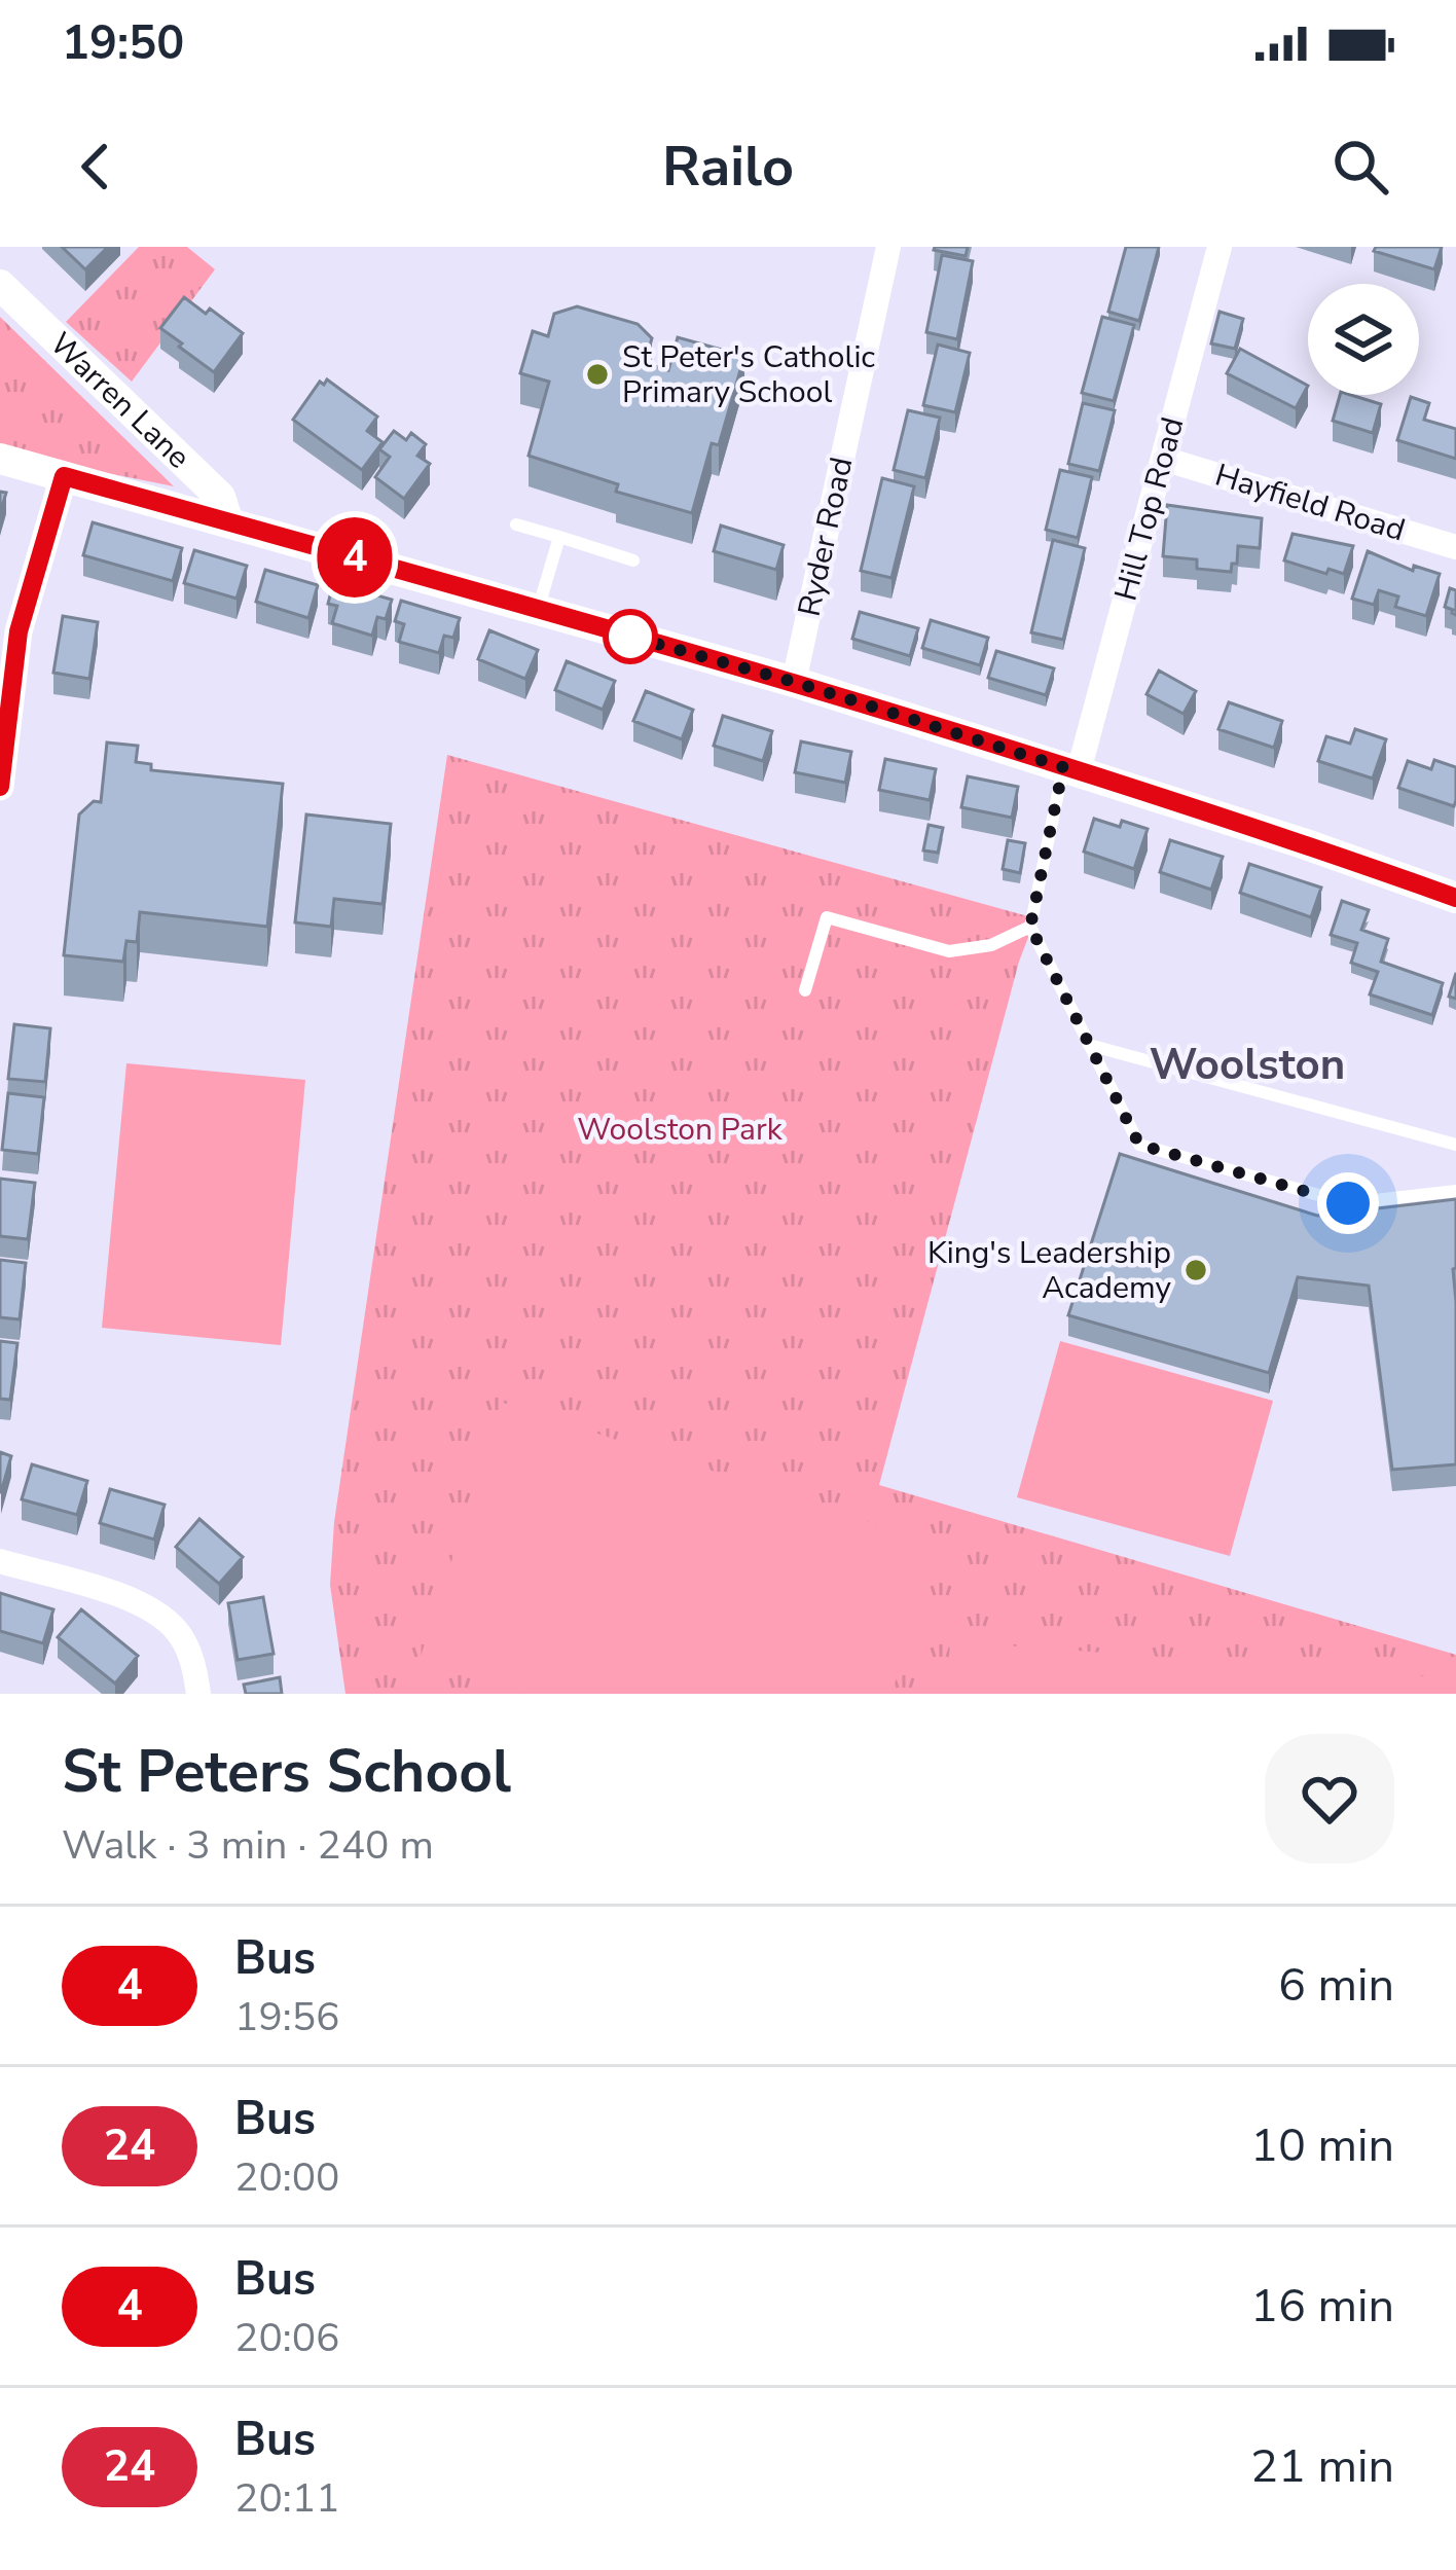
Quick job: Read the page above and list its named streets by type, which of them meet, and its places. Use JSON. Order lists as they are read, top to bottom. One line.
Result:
{"streets":{"street":["Warren Lane","Hayfield Road","Hill Top Road","Ryder Road"]},"crossings":[["Hayfield Road","Hill Top Road"]],"districts":["Woolston"],"parks":["Woolston Park"],"places":["St Peter's Catholic Primary School","King's Leadership Academy"],"lines":["bus line 4"],"page":{"status":"19:50","header":"Railo","on_map":"4","heading":["St Peters School","Walk · 3 min · 240 m"],"list":[{"mark":"4","name":"Bus","note":"19:56","value":"6 min"},{"mark":"24","name":"Bus","note":"20:00","value":"10 min"},{"mark":"4","name":"Bus","note":"20:06","value":"16 min"},{"mark":"24","name":"Bus","note":"20:11","value":"21 min"}]}}
